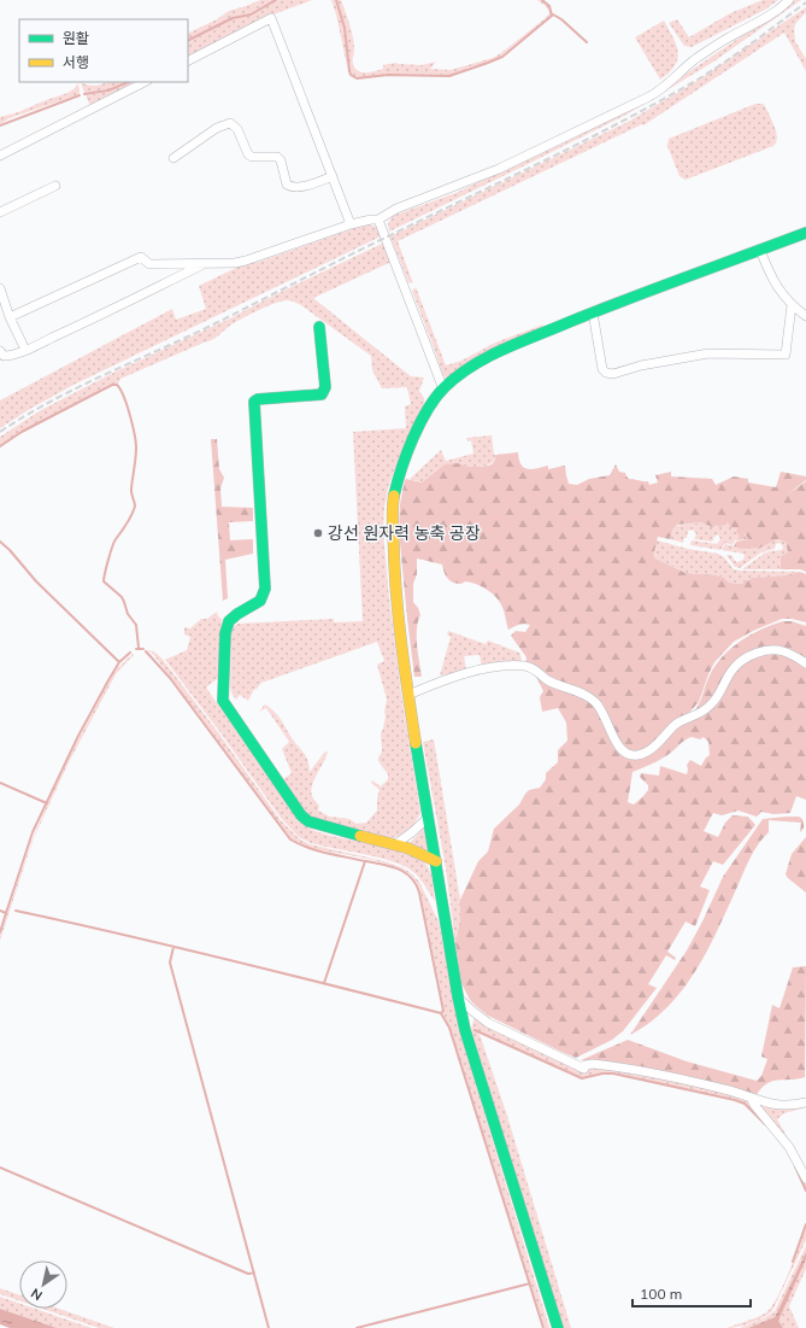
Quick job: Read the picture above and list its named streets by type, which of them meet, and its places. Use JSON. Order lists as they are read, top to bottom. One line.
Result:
{"places":["강선 원자력 농축 공장"],"legend":["원활","서행"],"scale_bar":"100 m","north":"bottom left"}
